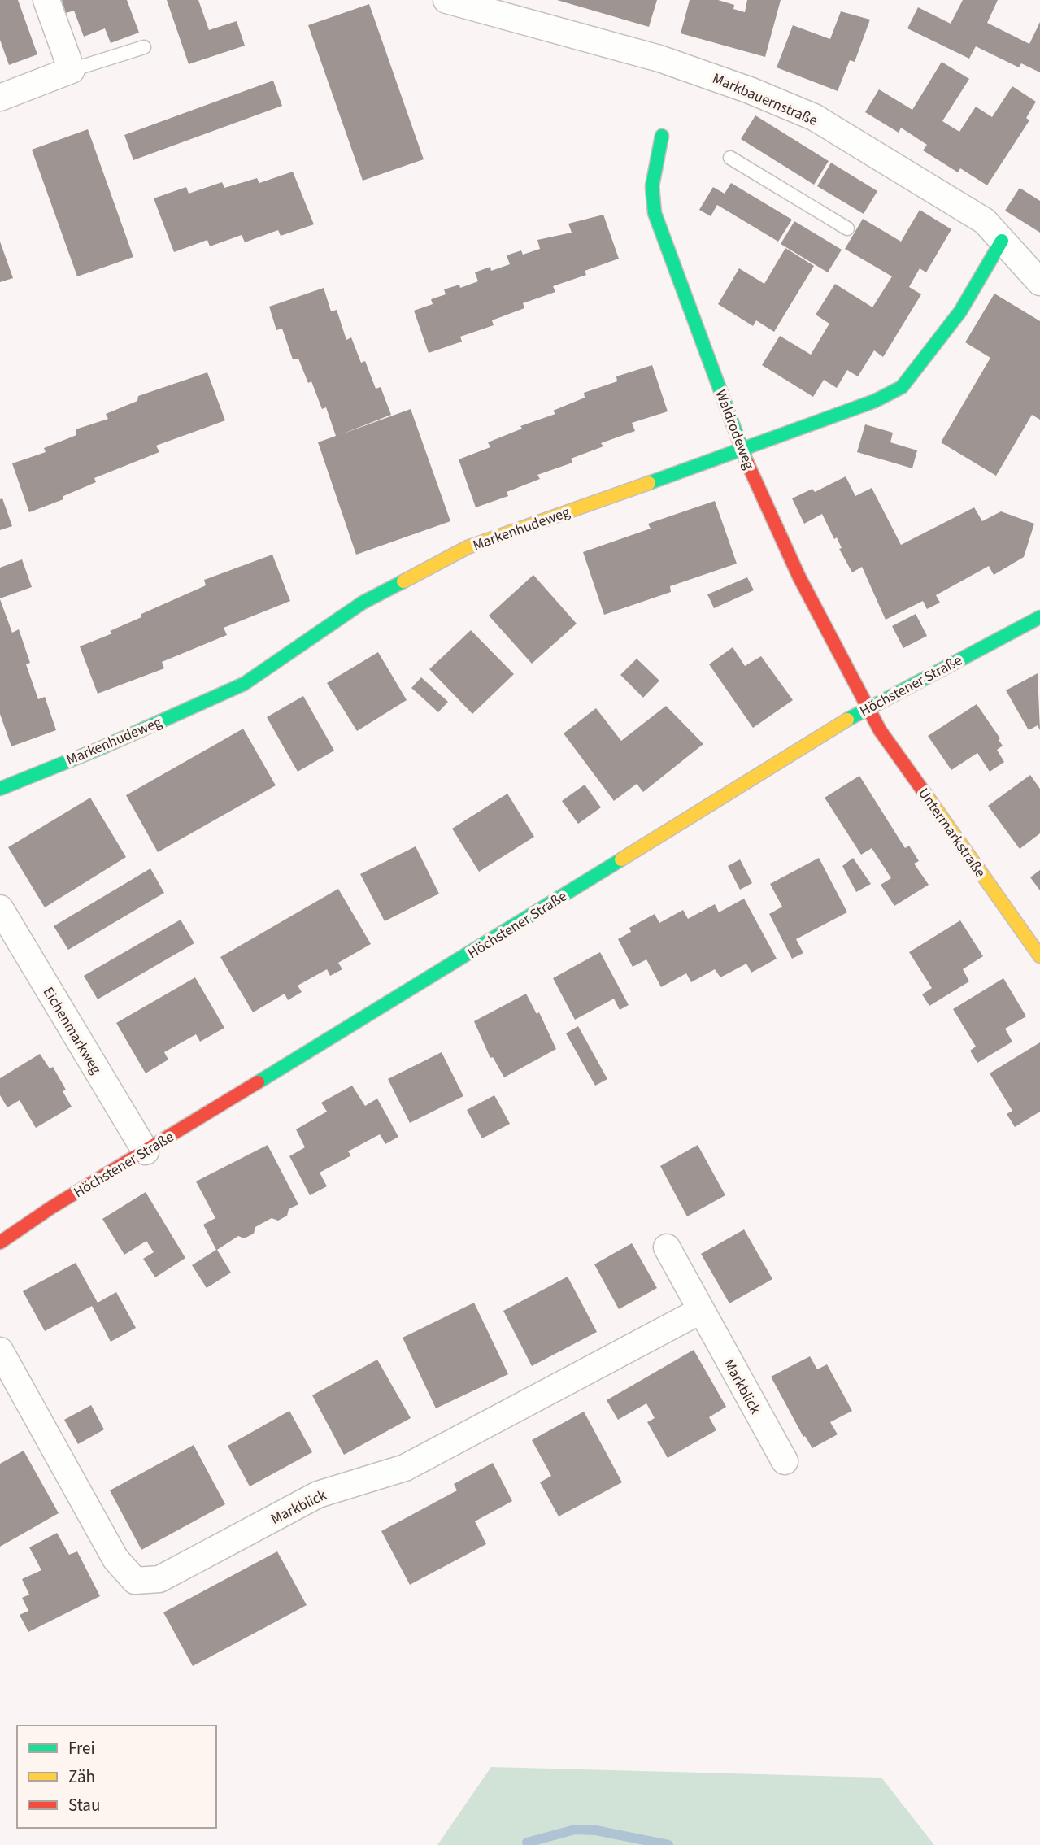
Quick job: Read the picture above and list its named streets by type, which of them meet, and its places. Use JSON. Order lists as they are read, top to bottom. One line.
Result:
{"streets":{"street":["Markbauernstraße","Waldrodeweg","Markenhudeweg","Höchstener Straße","Untermarkstraße","Eichenmarkweg","Markblick"]},"crossings":[["Markbauernstraße","Markenhudeweg"],["Waldrodeweg","Markenhudeweg"],["Waldrodeweg","Höchstener Straße"],["Waldrodeweg","Untermarkstraße"],["Höchstener Straße","Untermarkstraße"],["Höchstener Straße","Eichenmarkweg"]],"legend":["Frei","Zäh","Stau"]}
